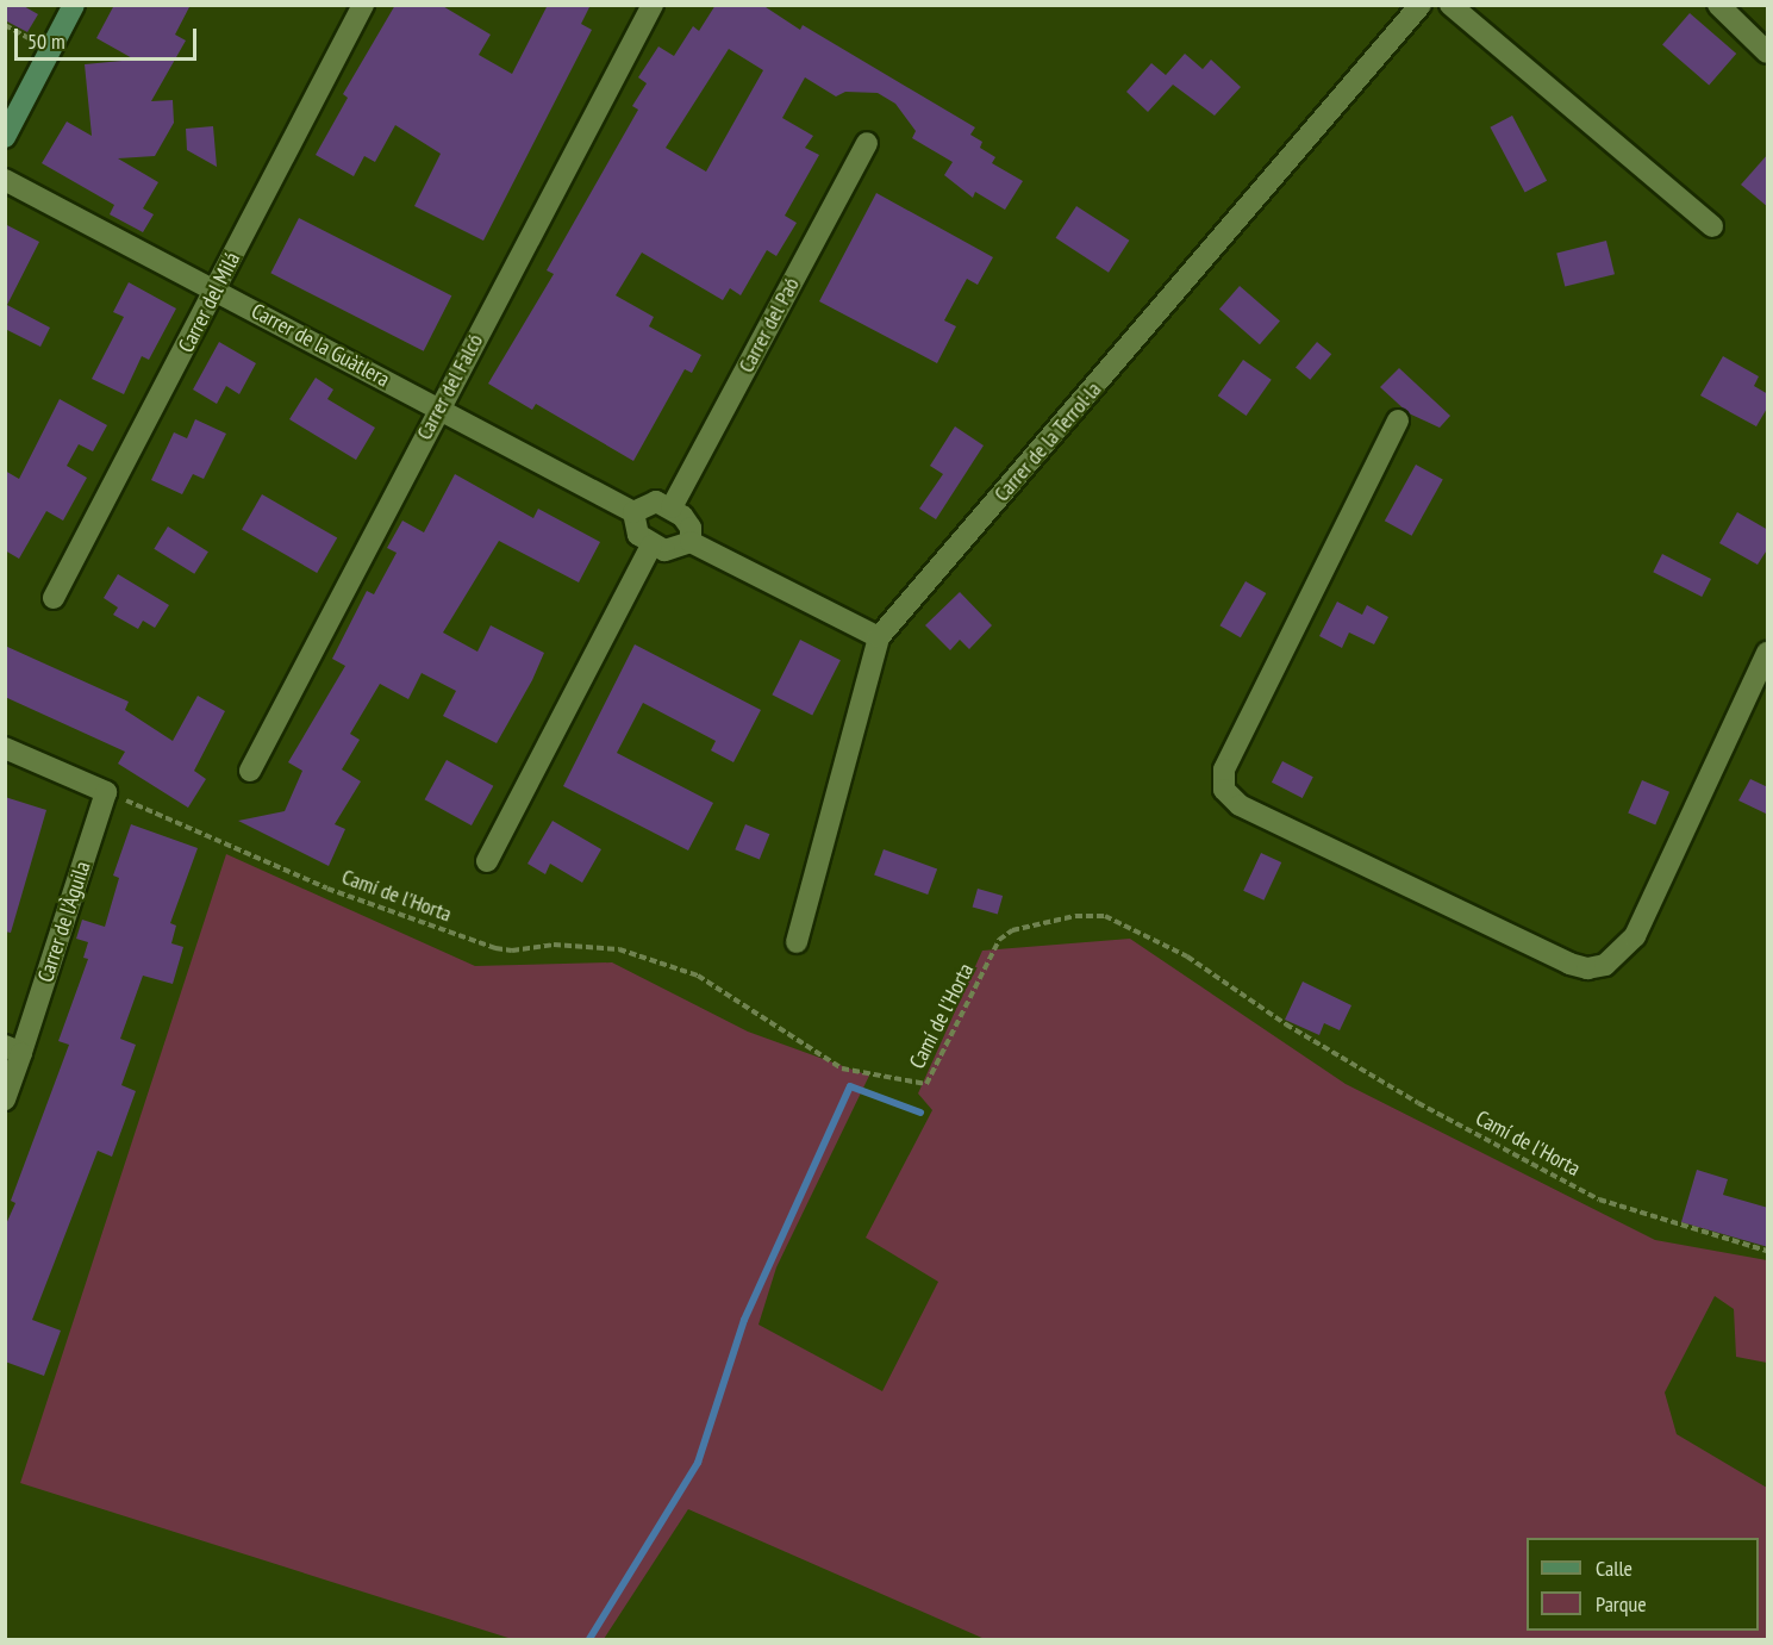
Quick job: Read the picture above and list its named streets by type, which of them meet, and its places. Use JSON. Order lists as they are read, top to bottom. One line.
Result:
{"streets":{"street":["Carrer del Milá","Carrer del Paó","Carrer de la Guàtlera","Carrer del Falcó","Carrer de la Terrol·la","Carrer de l'Àguila"],"path":["Camí de l'Horta"]},"crossings":[["Carrer del Milá","Carrer de la Guàtlera"],["Carrer del Paó","Carrer de la Guàtlera"],["Carrer de la Guàtlera","Carrer del Falcó"],["Camí de l'Horta","Carrer de l'Àguila"]],"legend":["Calle","Parque"],"scale_bar":"50 m"}
